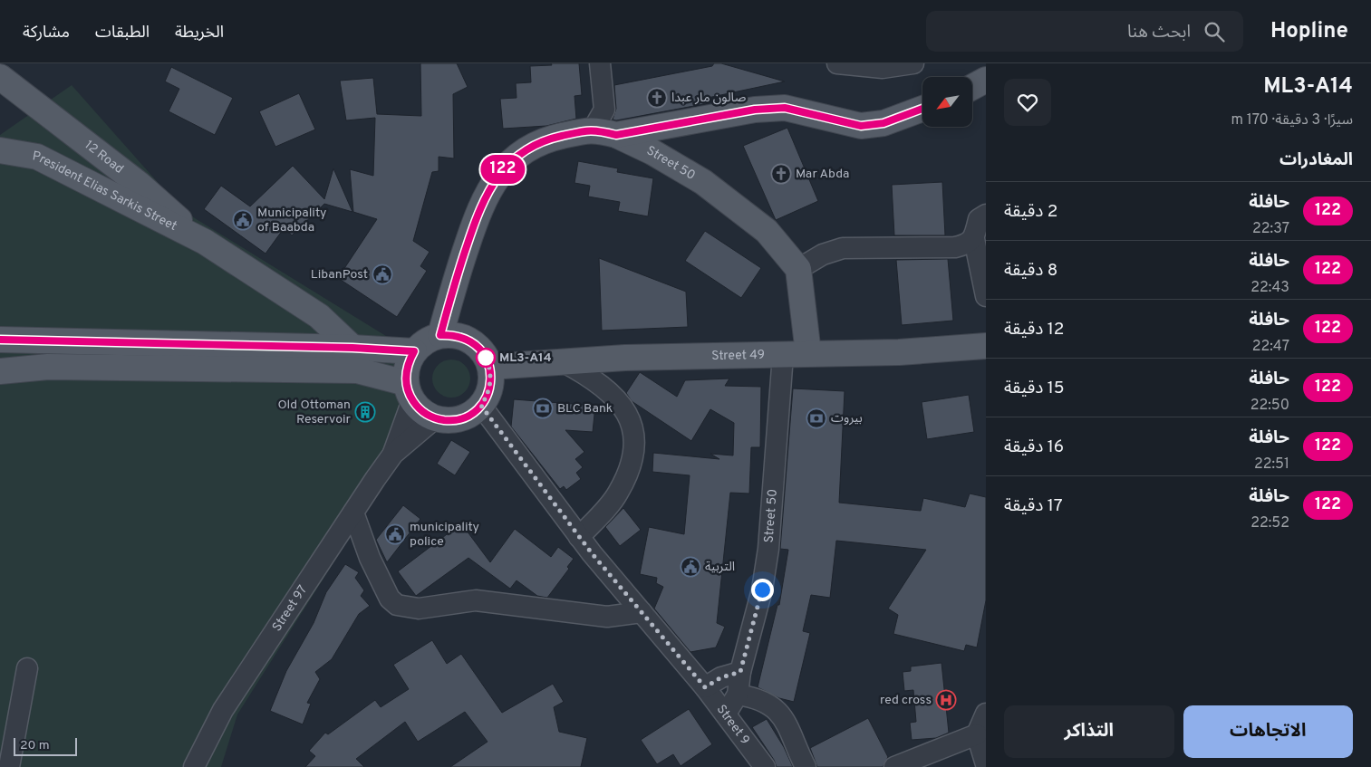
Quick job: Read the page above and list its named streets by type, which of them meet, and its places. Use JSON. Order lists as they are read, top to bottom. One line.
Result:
{"streets":{"main road":["12 Road","Street 50","President Elias Sarkis Street","Street 49"],"street":["Street 97","Street 9"]},"crossings":[["12 Road","President Elias Sarkis Street"],["Street 50","Street 49"],["Street 50","Street 9"],["Street 49","Street 97"],["Street 49","Street 9"],["Street 97","Street 9"]],"places":{"church":["صالون مار عبدا","Mar Abda"],"public building":["Municipality of Baabda","LibanPost","municipality police","التربية"],"other":["ML3-A14"],"bank":["BLC Bank","بيروت"],"building":["Old Ottoman Reservoir"],"hospital":["red cross"]},"lines":["bus line 122"],"scale_bar":"20 m","north":"bottom left","page":{"header":"Hopline","search":"ابحث هنا","nav":["الخريطة","الطبقات","مشاركة"],"heading":[["ML3-A14","سيرًا · 3 دقيقة · 170 m"],"المغادرات"],"on_map":"122","list":[{"mark":"122","name":"حافلة","note":"22:37","value":"2 دقيقة"},{"mark":"122","name":"حافلة","note":"22:43","value":"8 دقيقة"},{"mark":"122","name":"حافلة","note":"22:47","value":"12 دقيقة"},{"mark":"122","name":"حافلة","note":"22:50","value":"15 دقيقة"},{"mark":"122","name":"حافلة","note":"22:51","value":"16 دقيقة"},{"mark":"122","name":"حافلة","note":"22:52","value":"17 دقيقة"}],"buttons":["الاتجاهات","التذاكر"],"scale":"20 m"}}
